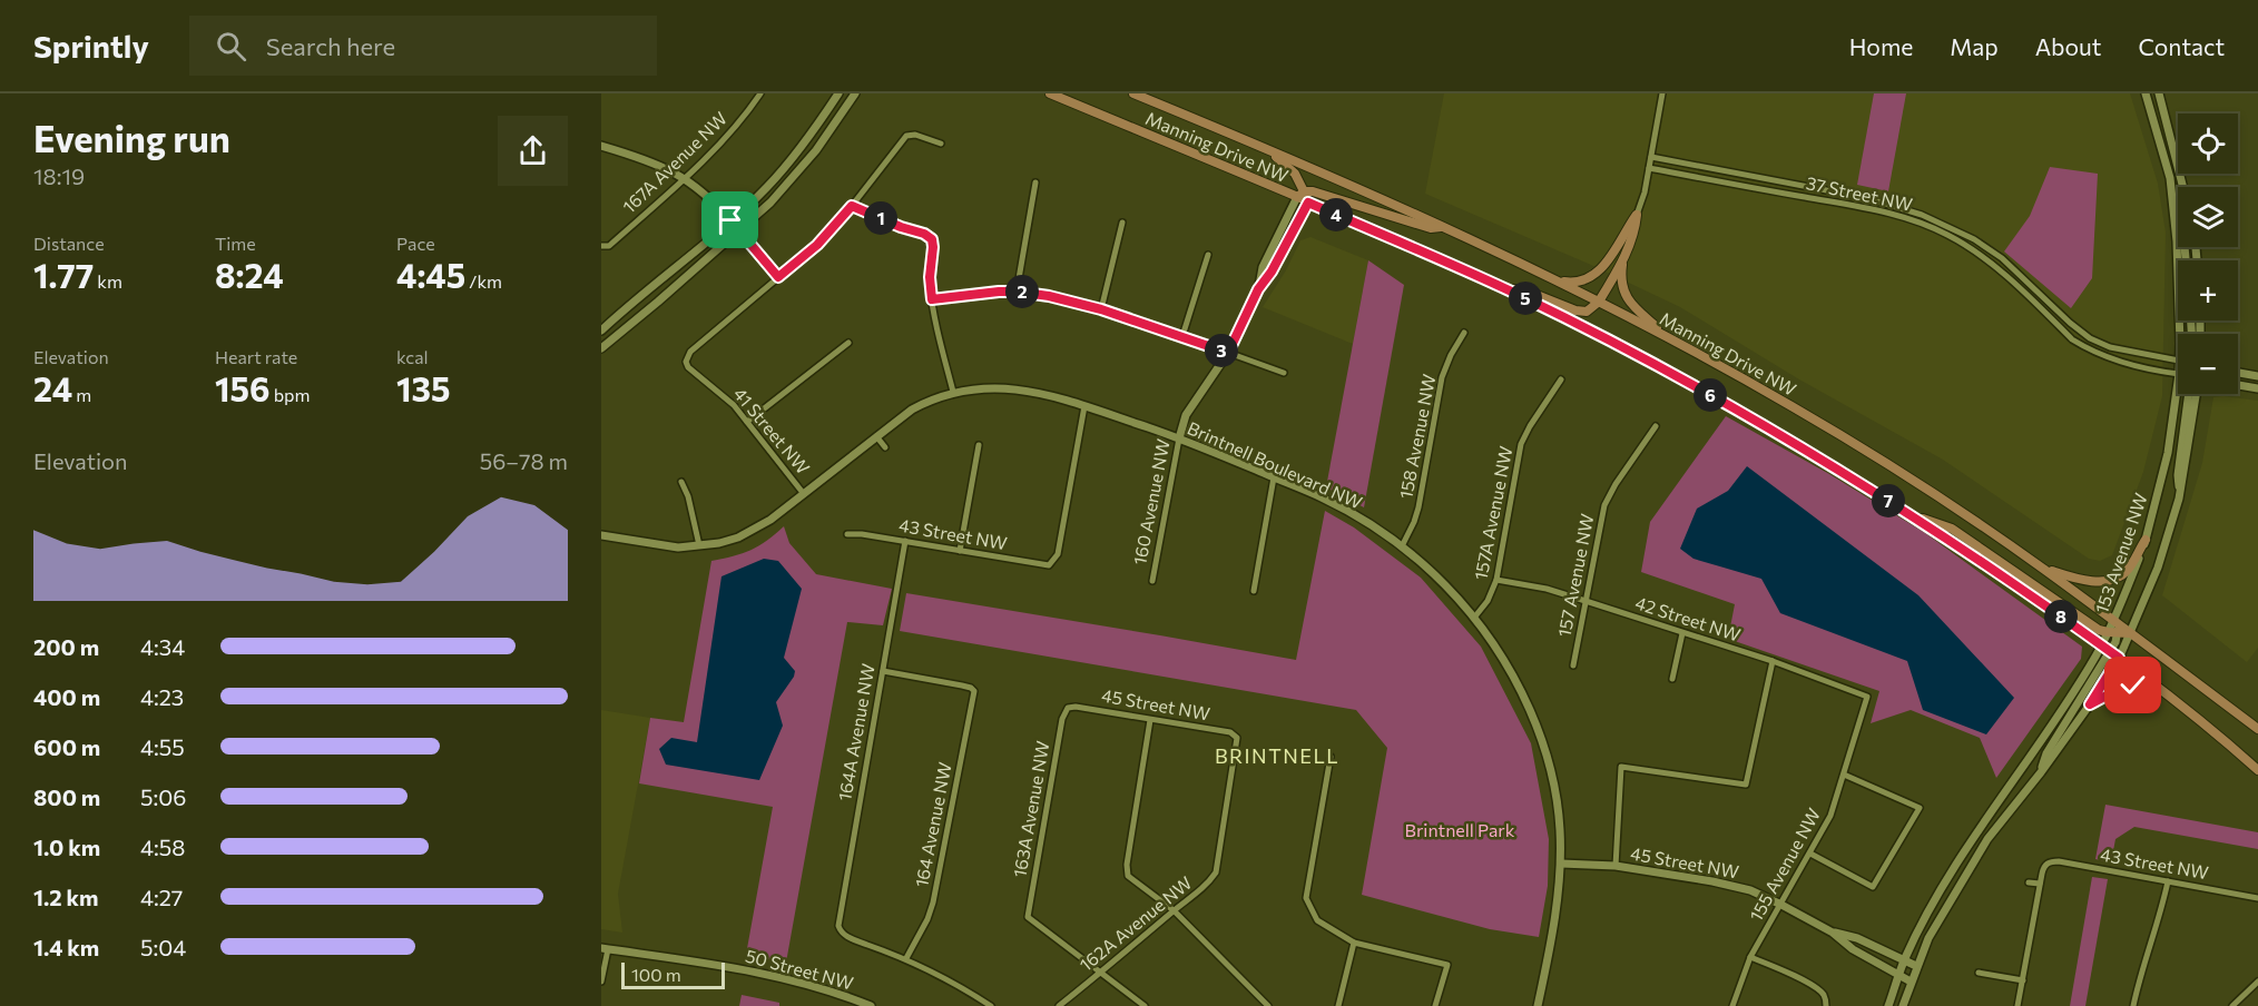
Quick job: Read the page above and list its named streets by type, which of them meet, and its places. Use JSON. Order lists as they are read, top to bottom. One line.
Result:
{"streets":{"main road":["Manning Drive NW","Brintnell Boulevard NW","160 Avenue NW","153 Avenue NW","45 Street NW","50 Street NW"],"street":["167A Avenue NW","37 Street NW","41 Street NW","158 Avenue NW","157A Avenue NW","43 Street NW","157 Avenue NW","42 Street NW","164A Avenue NW","163A Avenue NW","164 Avenue NW","155 Avenue NW","162A Avenue NW"]},"crossings":[["Manning Drive NW","160 Avenue NW"],["Manning Drive NW","153 Avenue NW"],["41 Street NW","Brintnell Boulevard NW"],["158 Avenue NW","Brintnell Boulevard NW"],["Brintnell Boulevard NW","160 Avenue NW"],["Brintnell Boulevard NW","157A Avenue NW"],["Brintnell Boulevard NW","43 Street NW"],["Brintnell Boulevard NW","45 Street NW"],["157A Avenue NW","42 Street NW"],["43 Street NW","164A Avenue NW"],["153 Avenue NW","45 Street NW"],["157 Avenue NW","42 Street NW"],["42 Street NW","155 Avenue NW"],["45 Street NW","163A Avenue NW"],["45 Street NW","155 Avenue NW"],["45 Street NW","162A Avenue NW"],["164A Avenue NW","164 Avenue NW"],["163A Avenue NW","162A Avenue NW"]],"districts":["BRINTNELL"],"parks":["Brintnell Park"],"scale_bar":"100 m","page":{"header":"Sprintly","search":"Search here","nav":["Home","Map","About","Contact"],"heading":["Evening run","18:19"],"map_buttons":["+","−"],"pins":["4","1","2","5","3","6","7","8"],"stats":[["Distance","1.77 km"],["Time","8:24"],["Pace","4:45 /km"],["Elevation","24 m"],["Heart rate","156 bpm"],["kcal","135"]],"chart":["Elevation","56–78 m"],"list":[{"name":"200 m","note":"4:34"},{"name":"400 m","note":"4:23"},{"name":"600 m","note":"4:55"},{"name":"800 m","note":"5:06"},{"name":"1.0 km","note":"4:58"},{"name":"1.2 km","note":"4:27"},{"name":"1.4 km","note":"5:04"}],"scale":"100 m"}}
